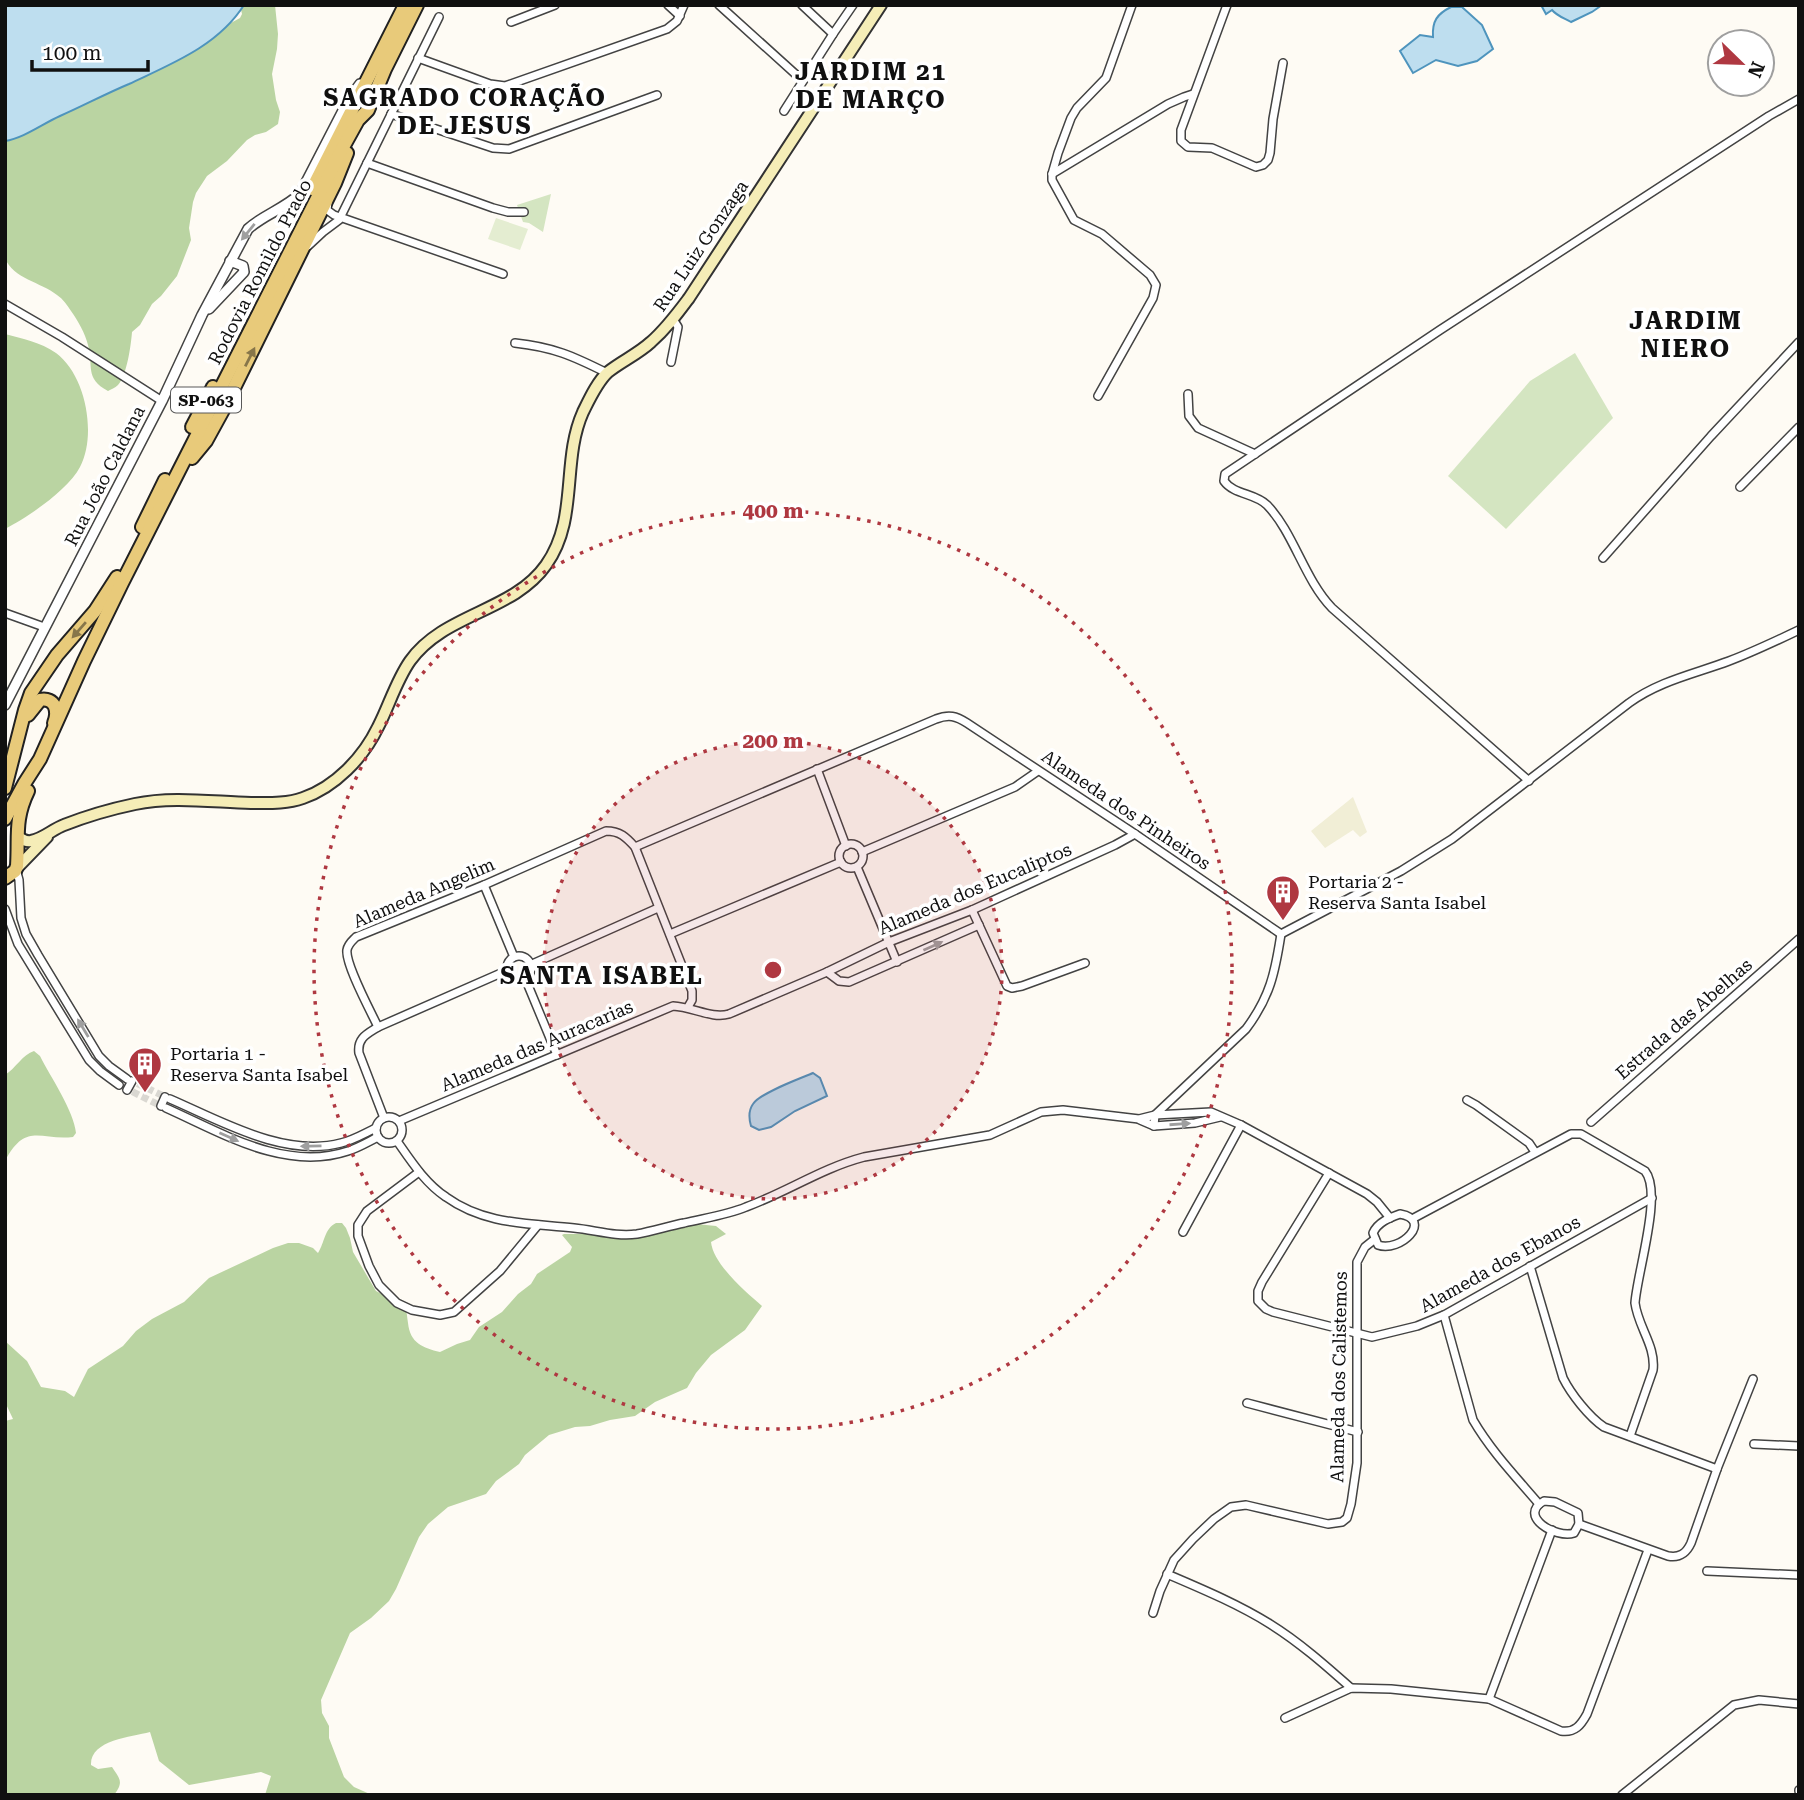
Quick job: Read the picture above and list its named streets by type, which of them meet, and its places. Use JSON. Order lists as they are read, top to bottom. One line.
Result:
{"streets":{"main road":["Rua Luiz Gonzaga","Rodovia Romildo Prado","SP-063"],"street":["Rua João Caldana","Alameda dos Pinheiros","Alameda dos Eucaliptos","Alameda Angelim","Estrada das Abelhas","Alameda das Auracarias","Alameda dos Ebanos","Alameda dos Calistemos"]},"crossings":[["Rodovia Romildo Prado","Rua João Caldana"],["Alameda dos Pinheiros","Alameda dos Eucaliptos"],["Alameda dos Eucaliptos","Alameda das Auracarias"],["Alameda dos Ebanos","Alameda dos Calistemos"]],"districts":["JARDIM 21 DE MARÇO","SAGRADO CORAÇÃO DE JESUS","JARDIM NIERO","SANTA ISABEL"],"places":{"building":["Portaria 2 - Reserva Santa Isabel","Portaria 1 - Reserva Santa Isabel"]},"scale_bar":"100 m","north":"bottom right","rings":["400 m","200 m"]}
